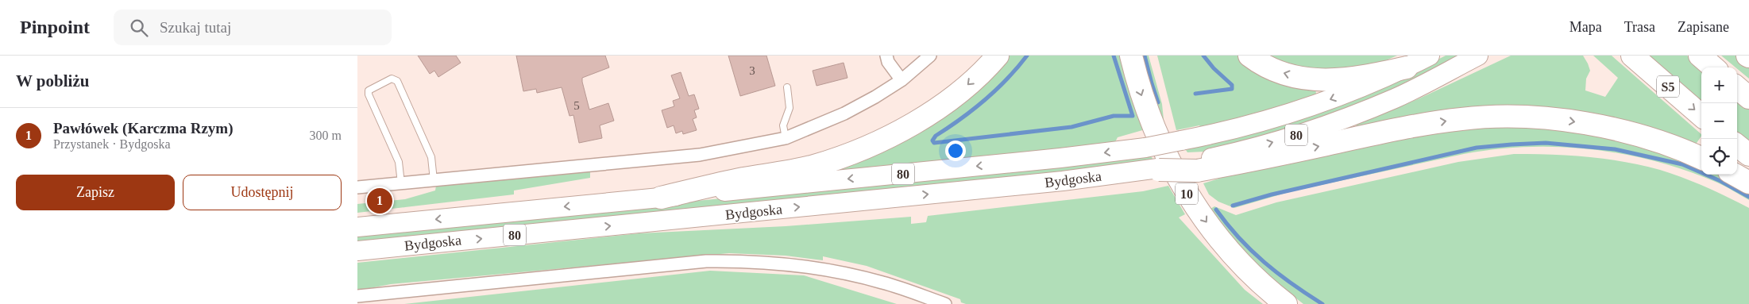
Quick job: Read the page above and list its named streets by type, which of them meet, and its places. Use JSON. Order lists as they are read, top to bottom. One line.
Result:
{"streets":{"highway":["S5","10"],"main road":["80","Bydgoska"]},"crossings":[["80","Bydgoska"]],"house_numbers":["3","5"],"page":{"header":"Pinpoint","search":"Szukaj tutaj","nav":["Mapa","Trasa","Zapisane"],"heading":"W pobliżu","map_buttons":["+","−"],"list":[{"mark":"1","name":"Pawłówek (Karczma Rzym)","note":"Przystanek · Bydgoska","value":"300 m"}],"buttons":["Zapisz","Udostępnij"],"pins":"1"}}
